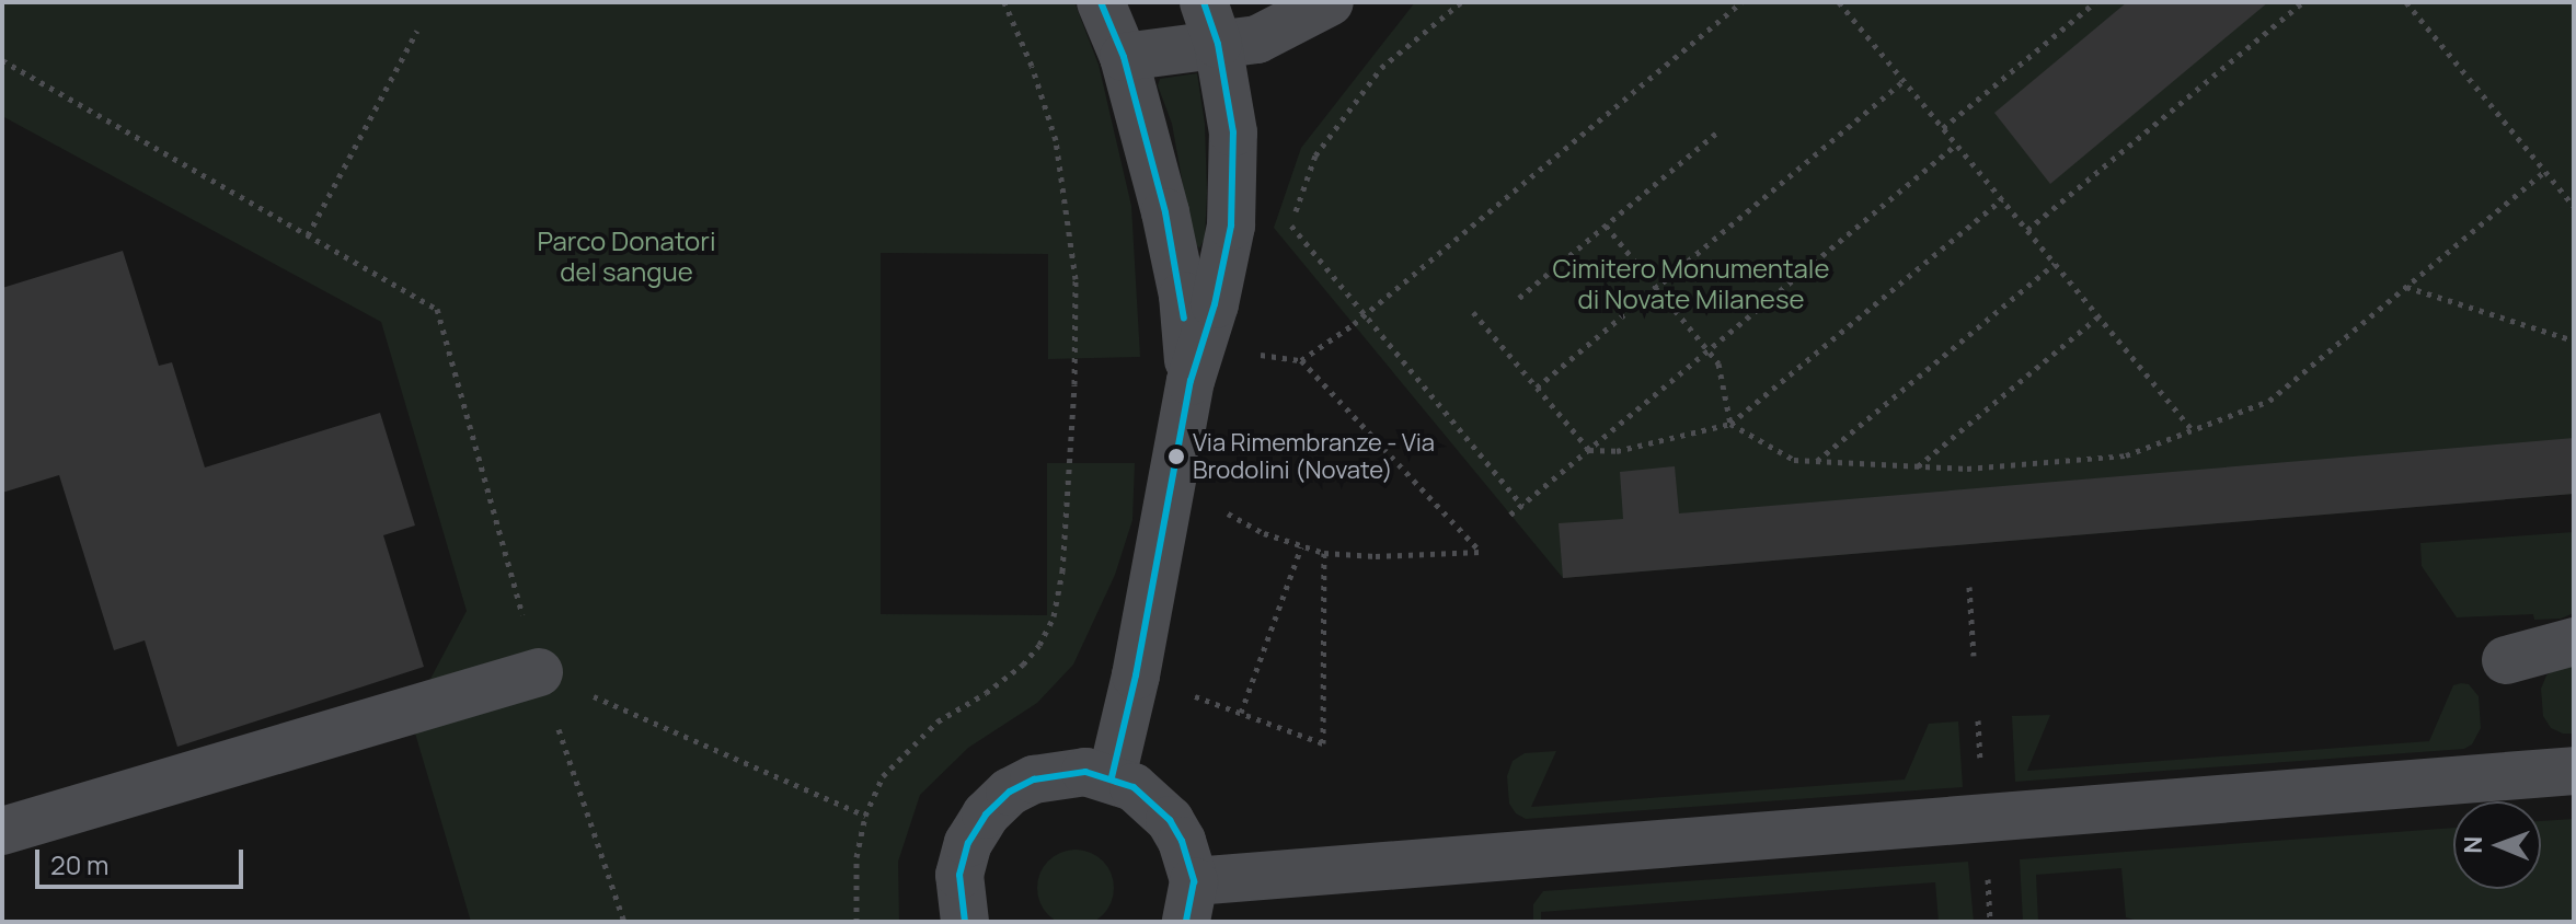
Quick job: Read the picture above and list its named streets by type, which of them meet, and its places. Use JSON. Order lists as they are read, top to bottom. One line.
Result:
{"parks":["Parco Donatori del sangue","Cimitero Monumentale di Novate Milanese"],"places":["Via Rimembranze - Via Brodolini (Novate)"],"scale_bar":"20 m","north":"left"}
